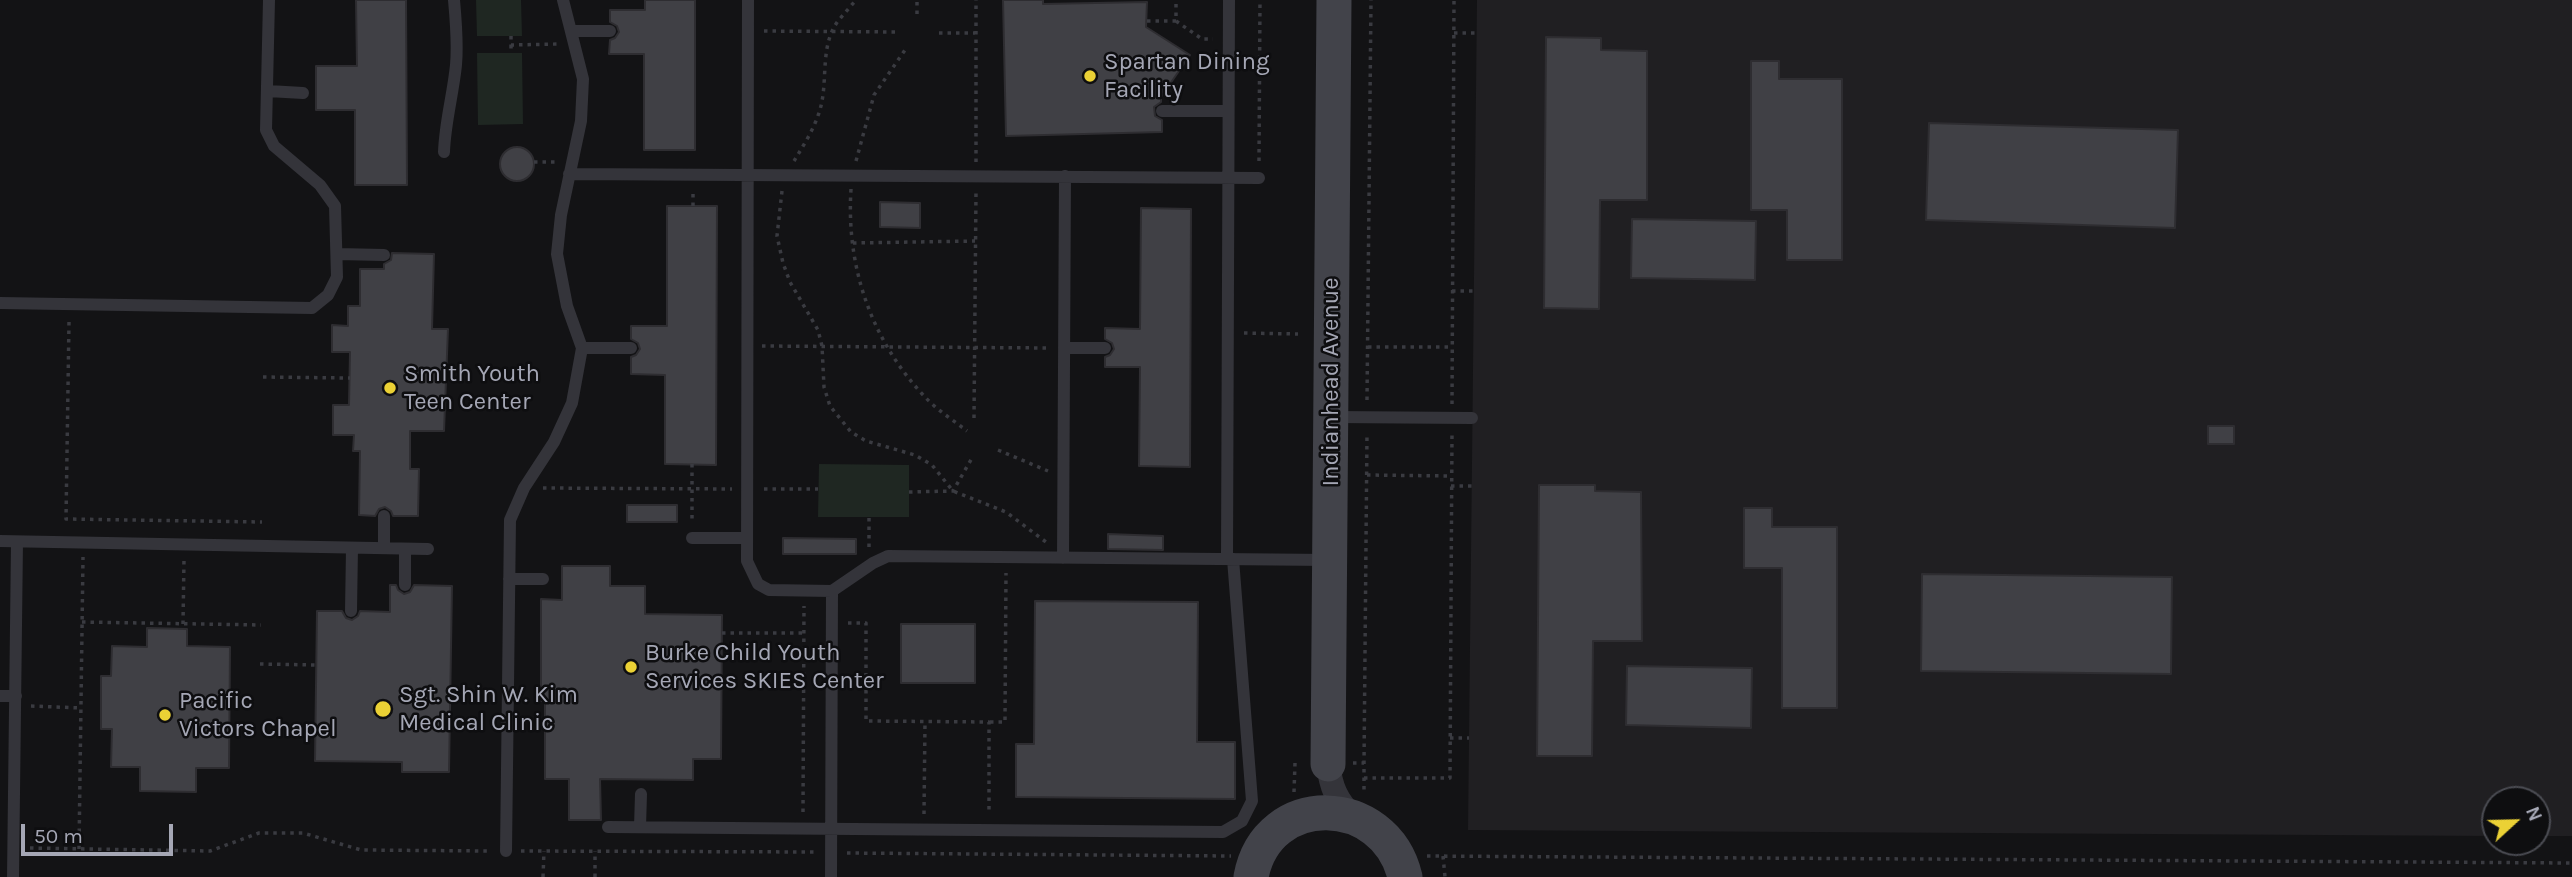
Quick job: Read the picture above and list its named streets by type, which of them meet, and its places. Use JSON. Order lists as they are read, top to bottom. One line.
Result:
{"streets":{"main road":["Indianhead Avenue"]},"places":["Spartan Dining Facility","Smith Youth Teen Center","Burke Child Youth Services SKIES Center","Sgt. Shin W. Kim Medical Clinic","Pacific Victors Chapel"],"scale_bar":"50 m","north":"right"}
